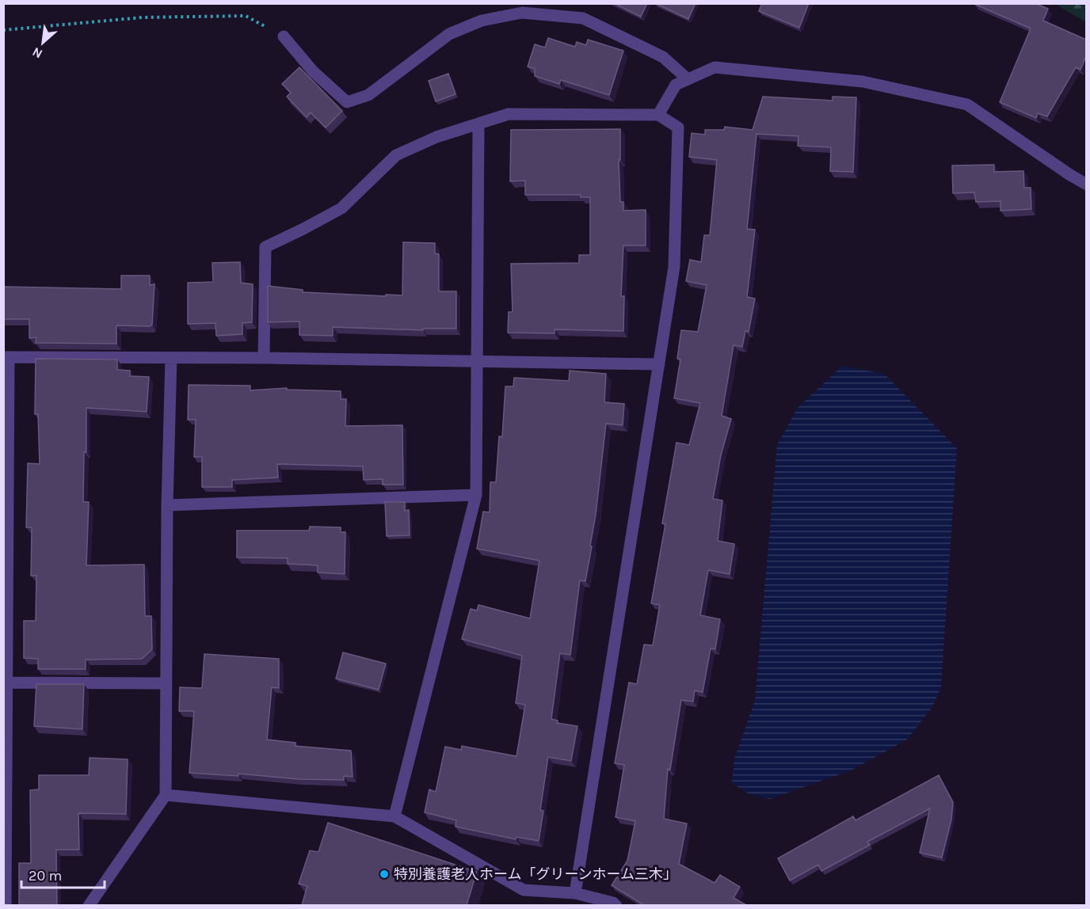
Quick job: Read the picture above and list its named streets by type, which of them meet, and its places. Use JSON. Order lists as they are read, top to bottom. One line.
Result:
{"places":["特別養護老人ホーム「グリーンホーム三木」"],"scale_bar":"20 m","north":"bottom left"}
